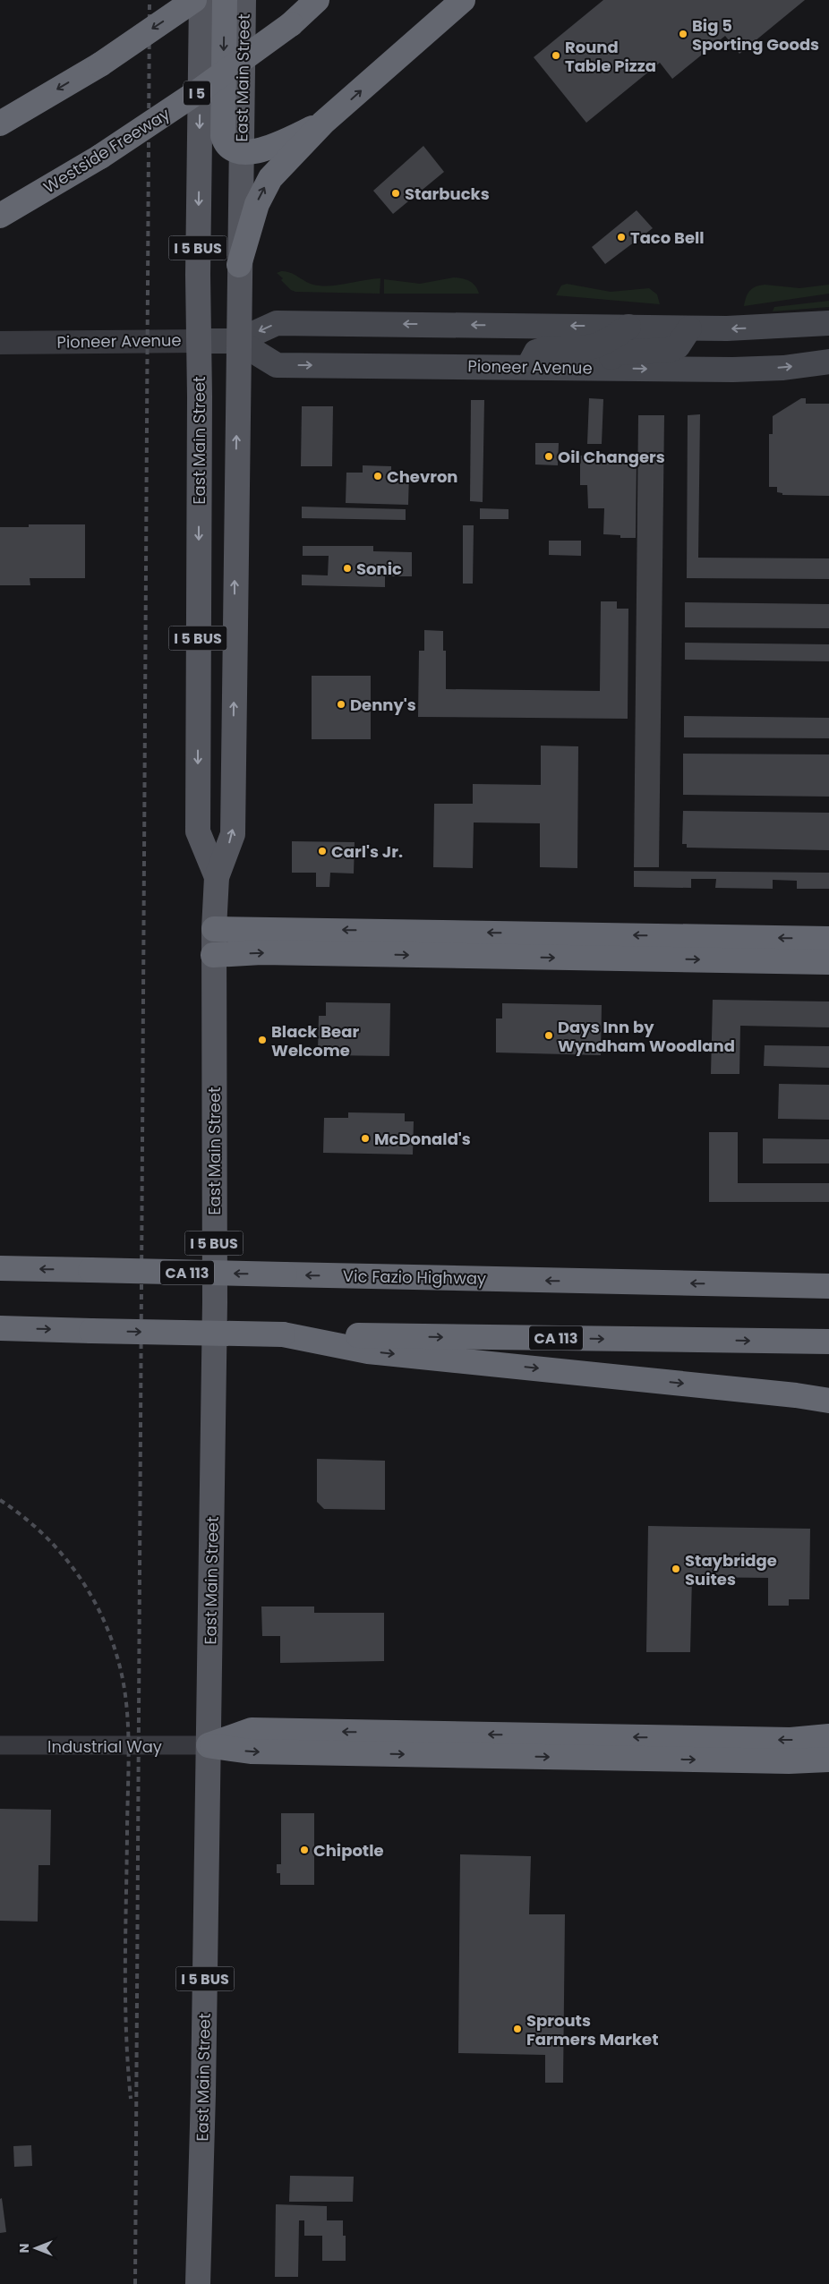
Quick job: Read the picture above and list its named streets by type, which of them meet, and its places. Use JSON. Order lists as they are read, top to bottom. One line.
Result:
{"streets":{"highway":["I 5","Westside Freeway","CA 113","Vic Fazio Highway"],"main road":["East Main Street","I 5 BUS","Pioneer Avenue"],"street":["Industrial Way"]},"crossings":[["East Main Street","Pioneer Avenue"],["East Main Street","Industrial Way"]],"places":["Big 5 Sporting Goods","Round Table Pizza","Starbucks","Taco Bell","Oil Changers","Chevron","Sonic","Denny's","Carl's Jr.","Days Inn by Wyndham Woodland","Black Bear Welcome","McDonald's","Staybridge Suites","Chipotle","Sprouts Farmers Market"],"north":"left"}
